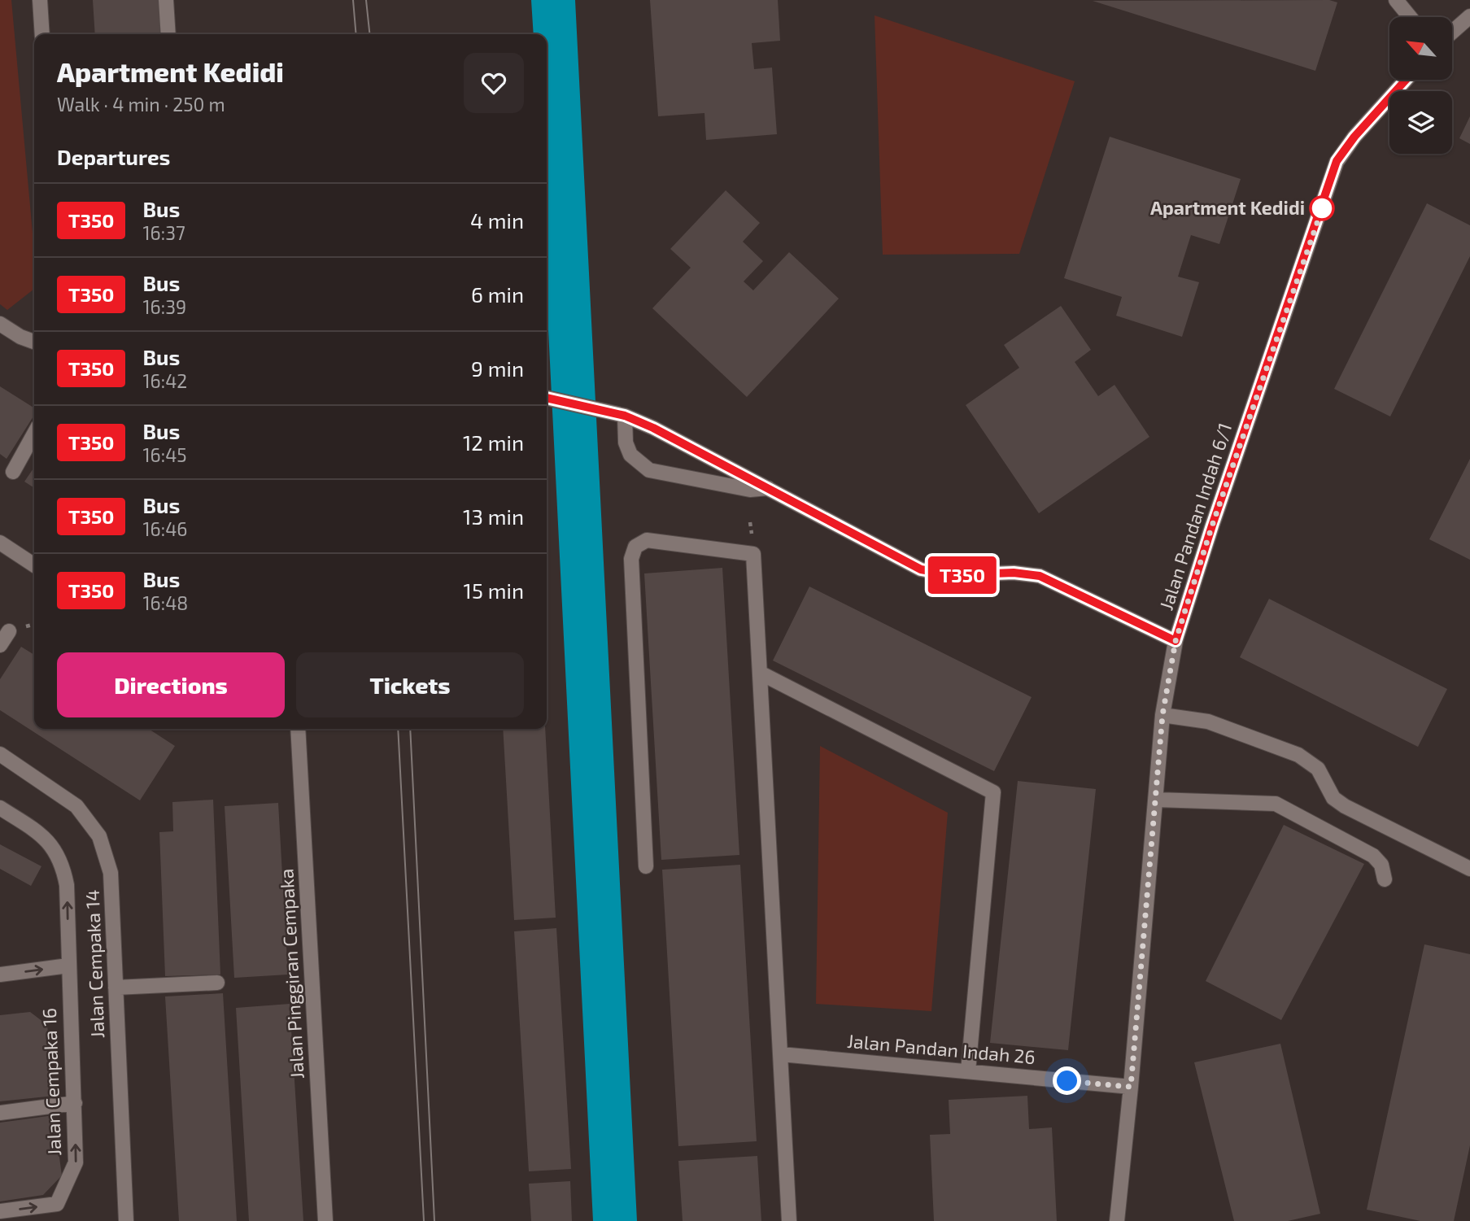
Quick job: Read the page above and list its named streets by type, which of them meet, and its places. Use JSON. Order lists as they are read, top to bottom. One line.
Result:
{"streets":{"street":["Jalan Pandan Indah 6/1","Jalan Cempaka 14","Jalan Pinggiran Cempaka","Jalan Pandan Indah 26","Jalan Cempaka 16"]},"crossings":[["Jalan Pandan Indah 6/1","Jalan Pandan Indah 26"]],"places":["Apartment Kedidi"],"lines":["bus line T350"],"north":"top left","page":{"on_map":"T350","heading":[["Apartment Kedidi","Walk · 4 min · 250 m"],"Departures"],"list":[{"mark":"T350","name":"Bus","note":"16:37","value":"4 min"},{"mark":"T350","name":"Bus","note":"16:39","value":"6 min"},{"mark":"T350","name":"Bus","note":"16:42","value":"9 min"},{"mark":"T350","name":"Bus","note":"16:45","value":"12 min"},{"mark":"T350","name":"Bus","note":"16:46","value":"13 min"},{"mark":"T350","name":"Bus","note":"16:48","value":"15 min"}],"buttons":["Directions","Tickets"]}}
